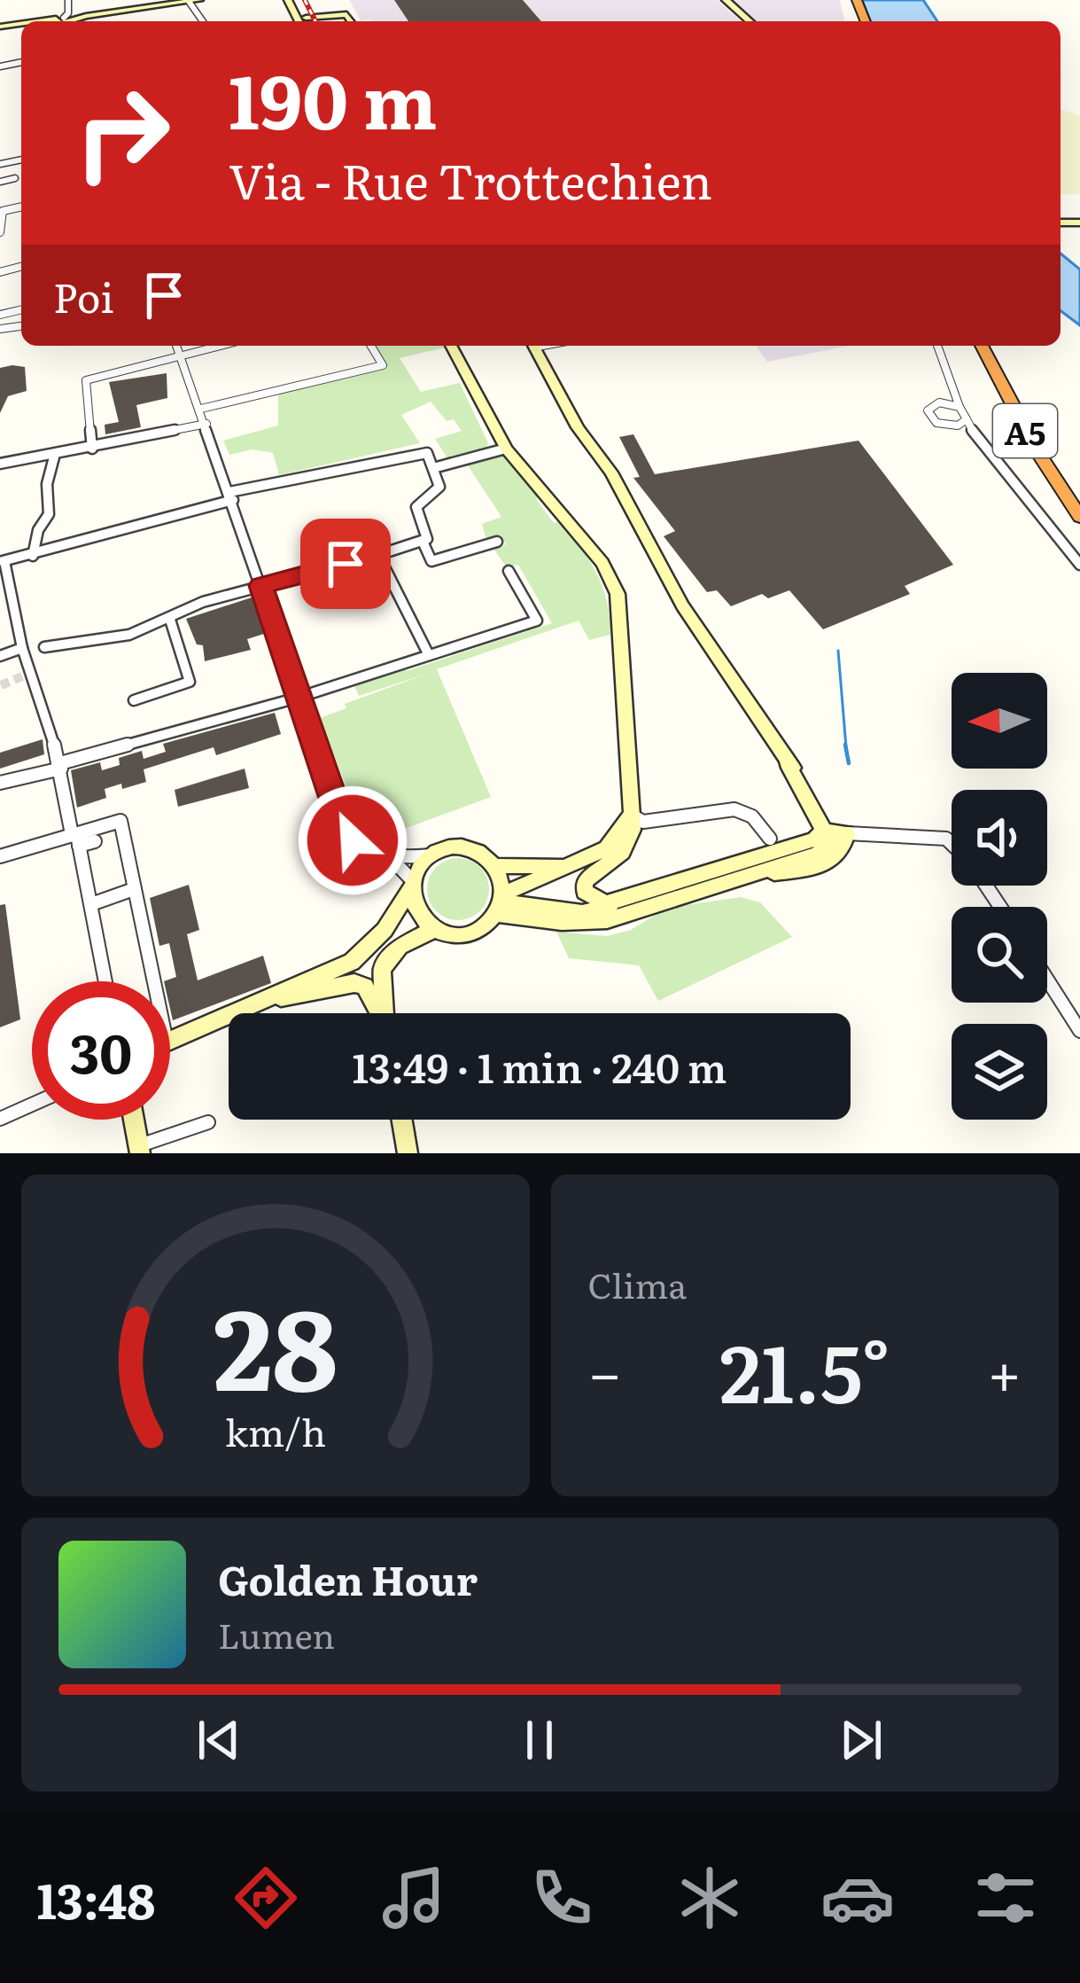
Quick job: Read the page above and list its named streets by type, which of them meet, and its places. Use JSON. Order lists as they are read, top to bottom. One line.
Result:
{"streets":{"highway":["A5"]},"north":"left","page":{"turn":["190 m","Via - Rue Trottechien"],"then":"Poi","limit":"30","trip":"13:49 · 1 min · 240 m","tile":"Clima","heat":["−","21.5°","+"],"song":["Golden Hour","Lumen"],"tabs":"13:48","gauge":["28","km/h"]}}
